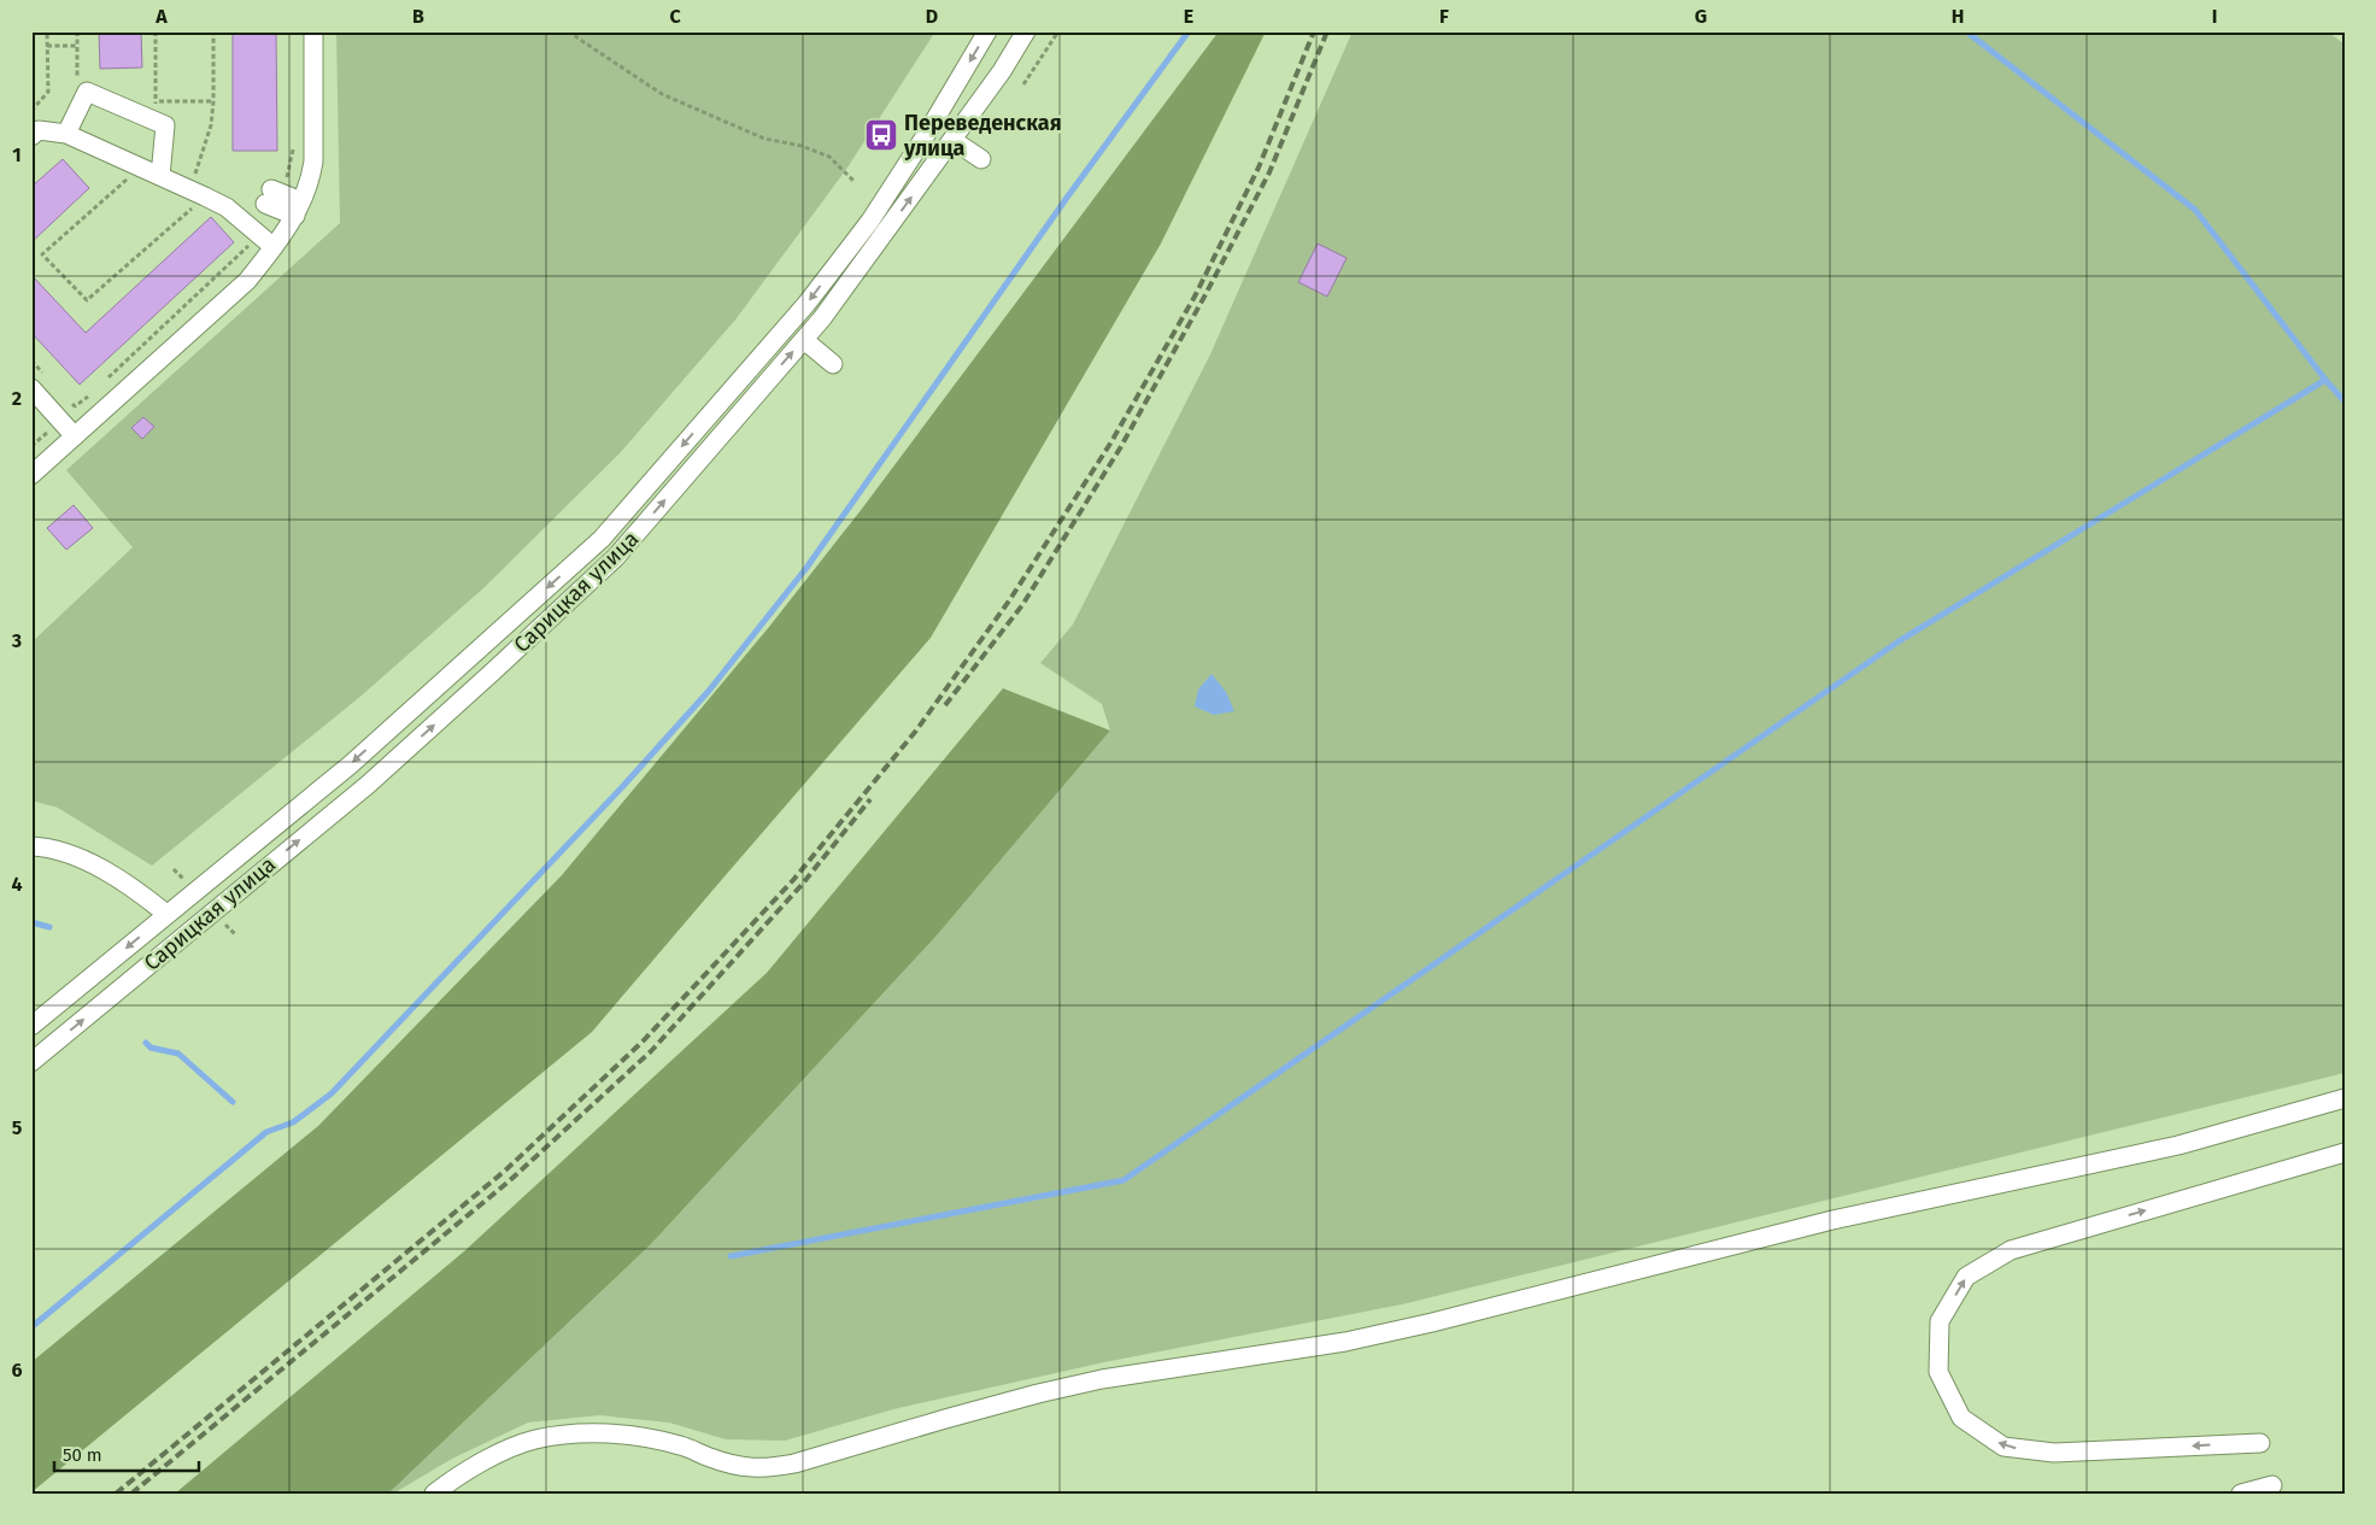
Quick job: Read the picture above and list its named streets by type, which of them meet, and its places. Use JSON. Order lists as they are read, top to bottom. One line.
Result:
{"streets":{"street":["Сарицкая улица"]},"places":{"bus stop":["Переведенская улица"]},"scale_bar":"50 m","grid":{"columns":["A","B","C","D","E","F","G","H","I"],"rows":["1","2","3","4","5","6"]}}
